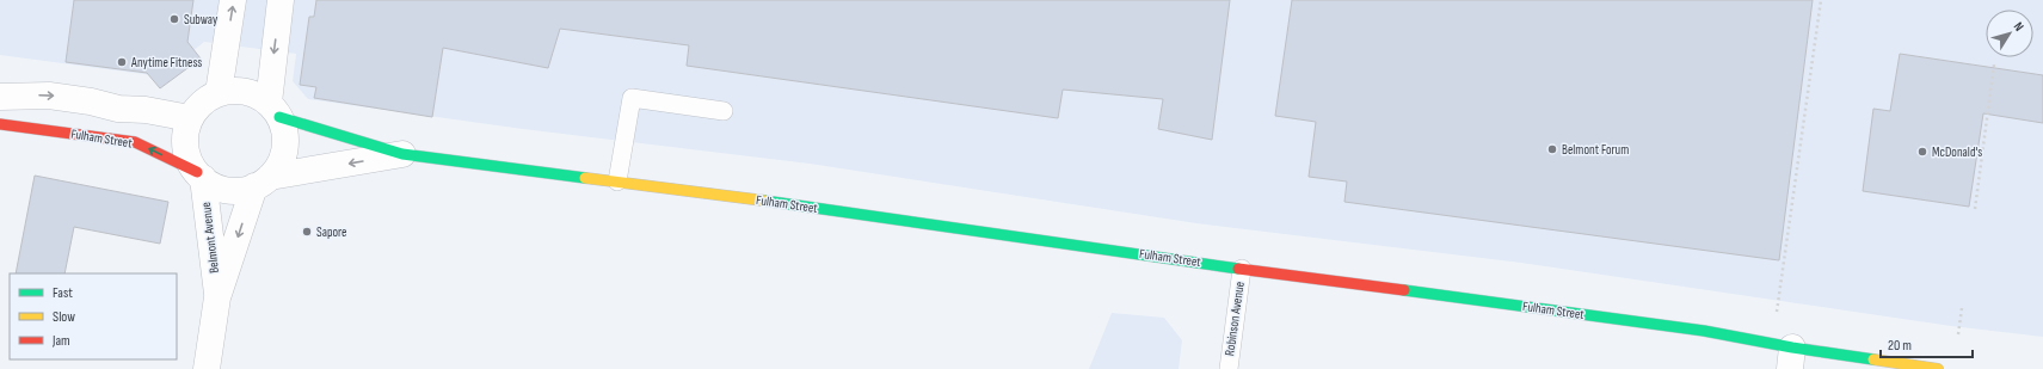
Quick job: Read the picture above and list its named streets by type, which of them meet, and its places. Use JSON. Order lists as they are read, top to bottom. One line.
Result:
{"streets":{"street":["Fulham Street","Belmont Avenue"],"lane":["Robinson Avenue"]},"crossings":[["Fulham Street","Belmont Avenue"],["Fulham Street","Robinson Avenue"]],"places":["Subway","Anytime Fitness","Belmont Forum","McDonald's","Sapore"],"legend":["Fast","Slow","Jam"],"scale_bar":"20 m","north":"top right"}
